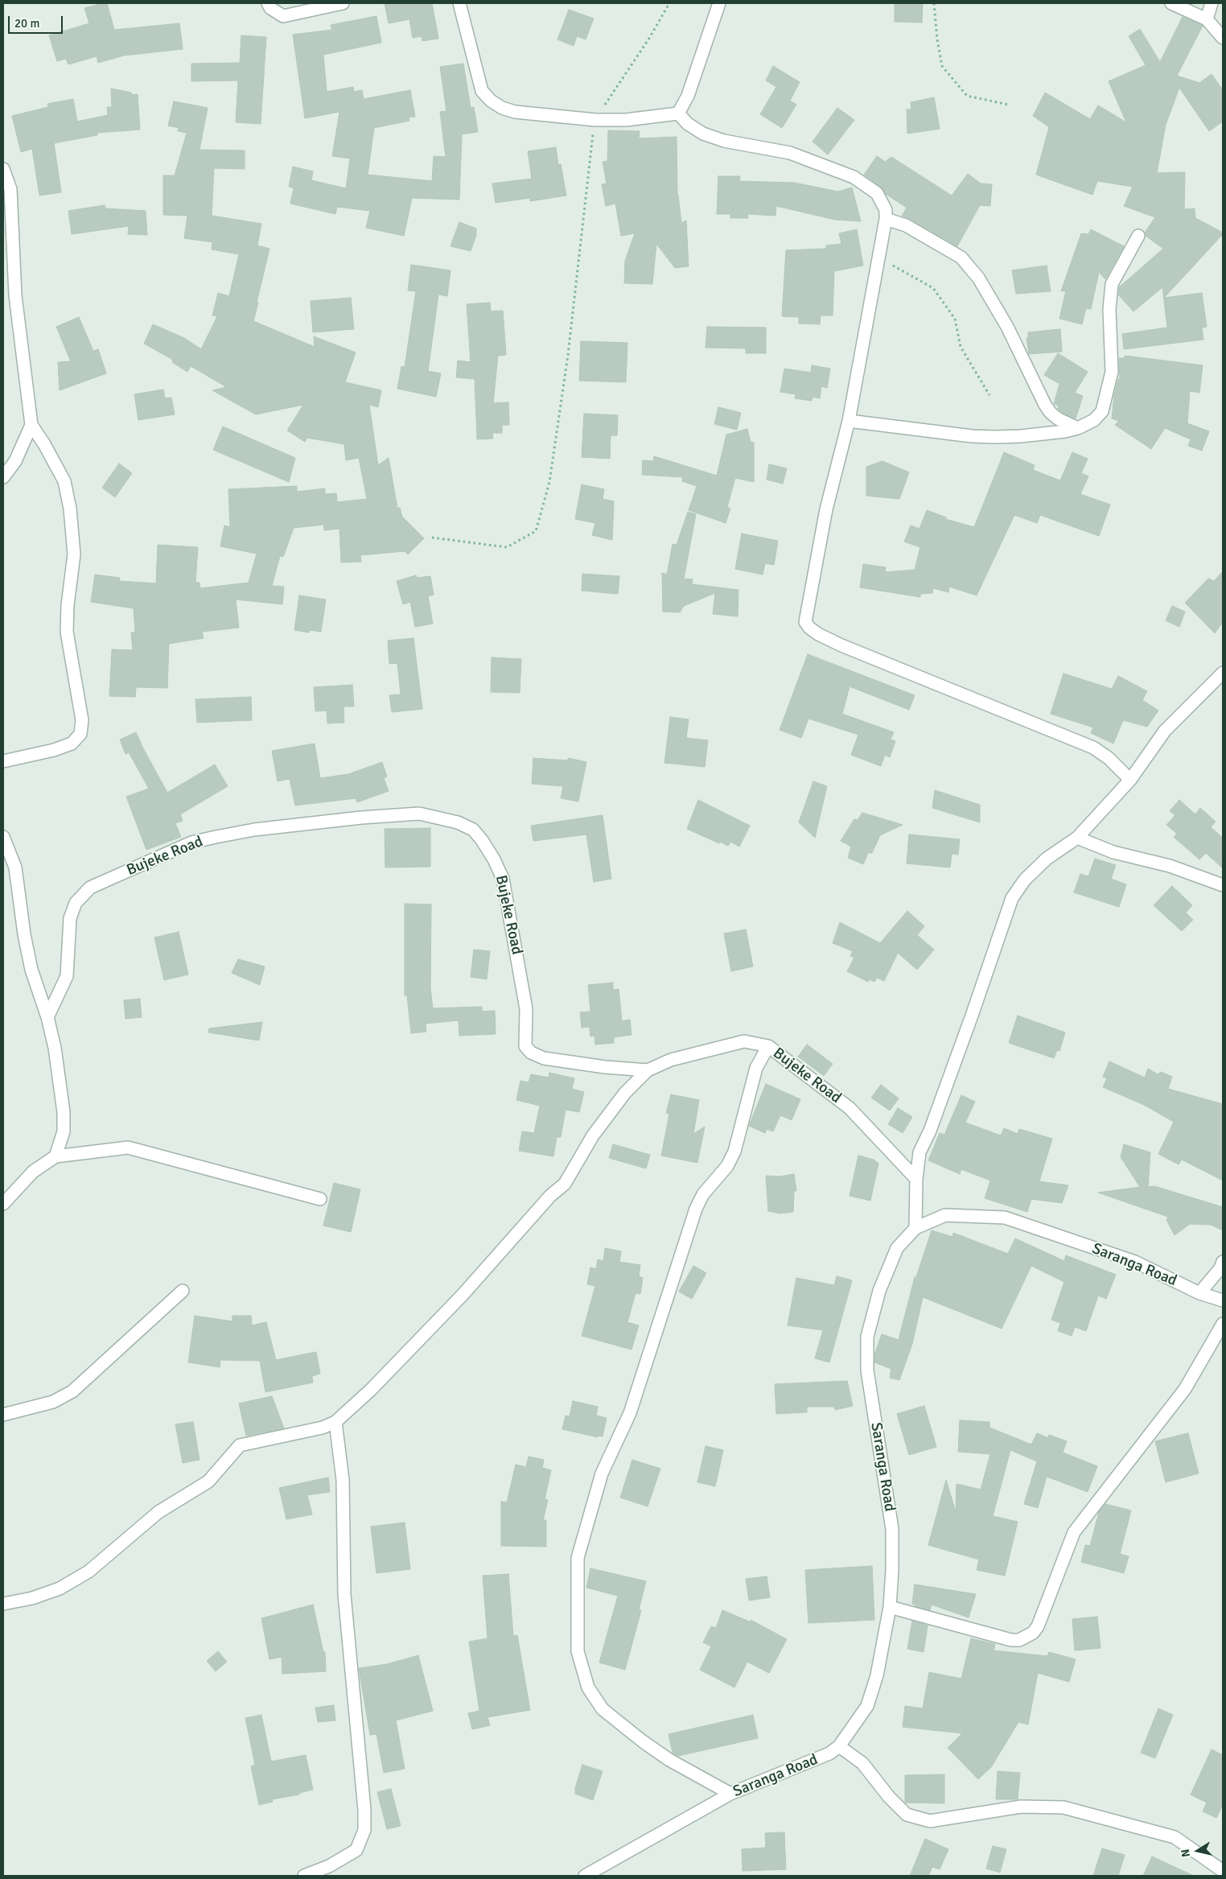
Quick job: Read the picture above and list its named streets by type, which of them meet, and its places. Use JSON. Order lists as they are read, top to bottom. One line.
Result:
{"streets":{"street":["Bujeke Road","Saranga Road"]},"scale_bar":"20 m","north":"left"}
